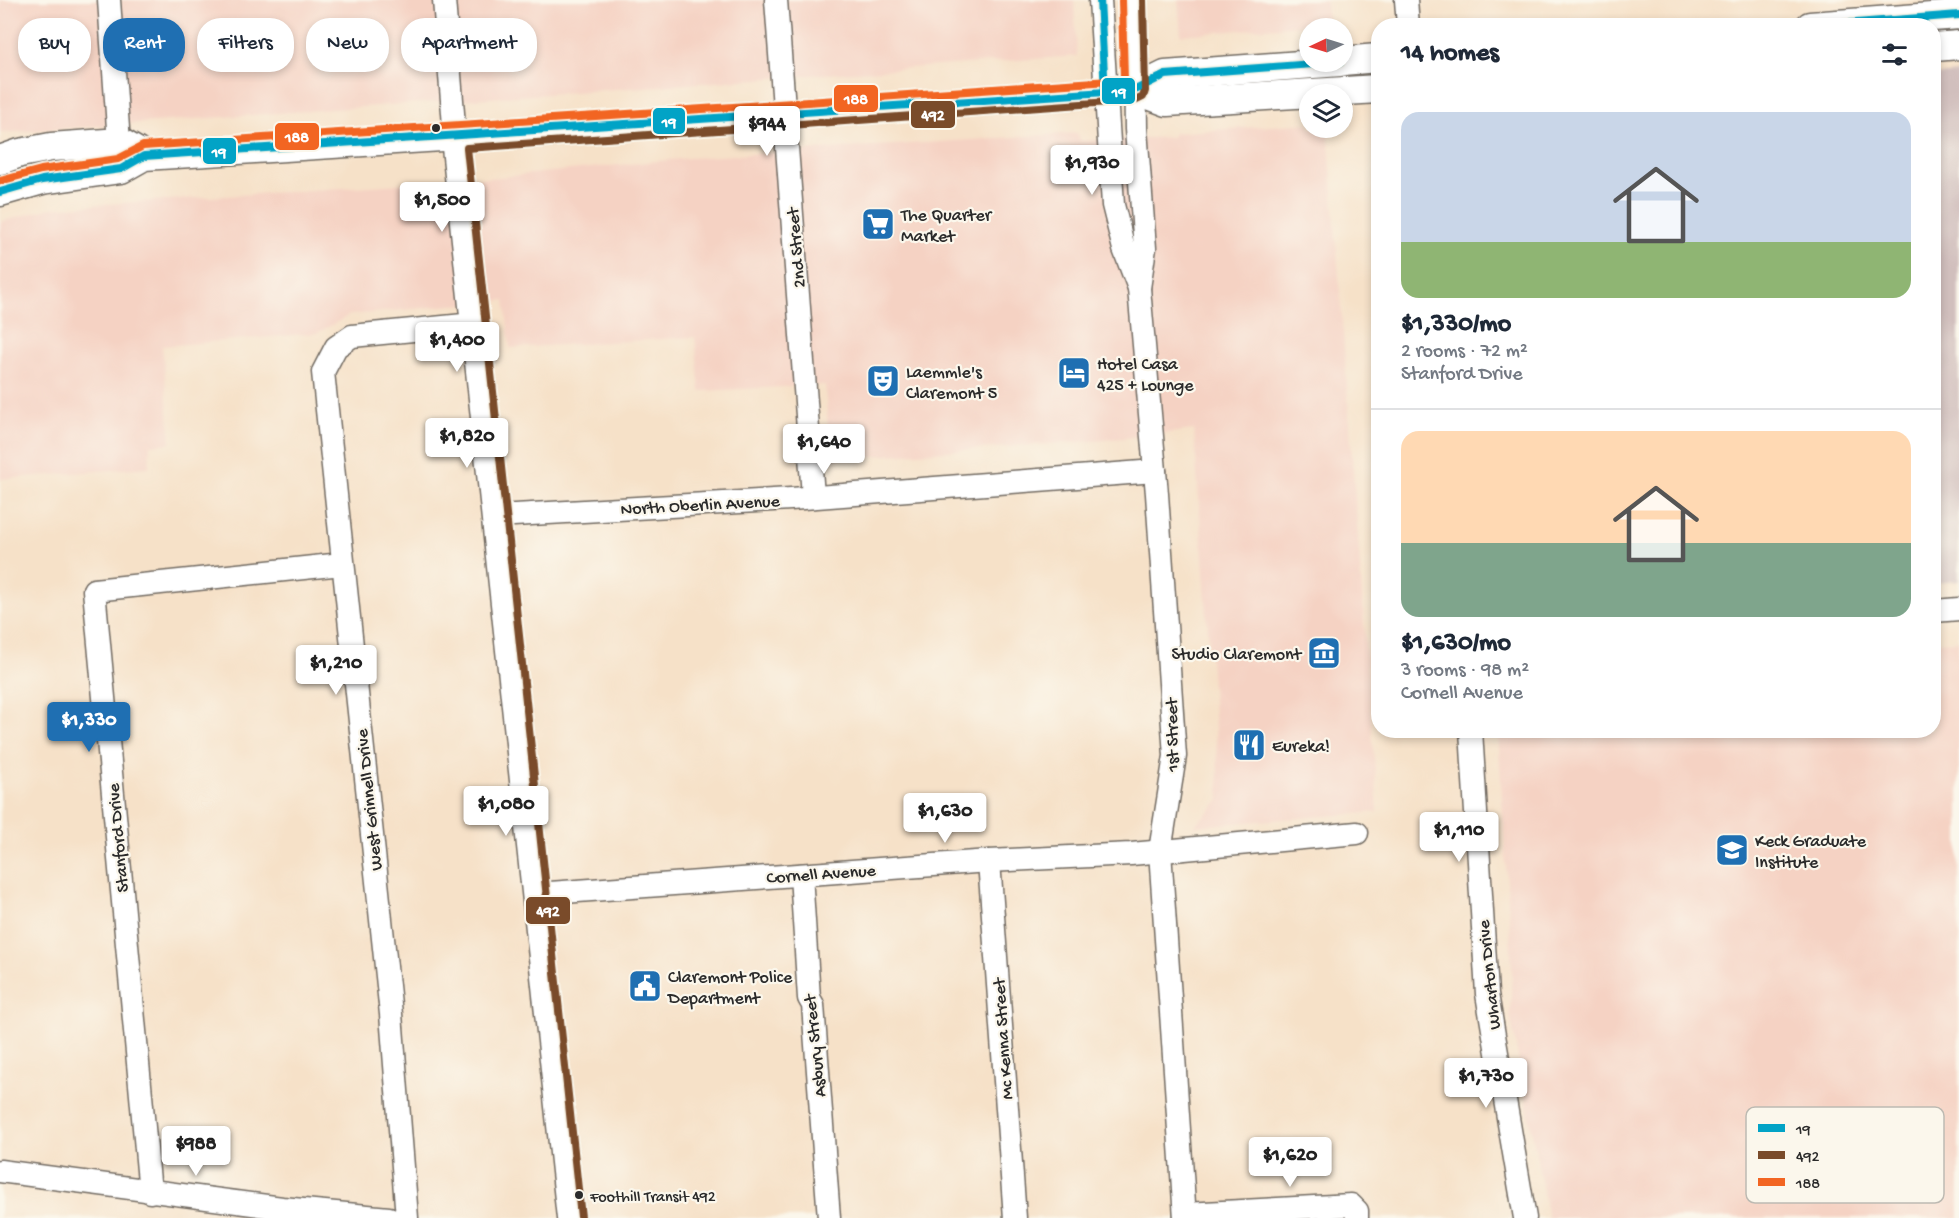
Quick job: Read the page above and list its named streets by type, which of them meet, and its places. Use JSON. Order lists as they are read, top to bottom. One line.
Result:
{"streets":{"street":["2nd Street","North Oberlin Avenue","1st Street","West Grinnell Drive","Stanford Drive","Cornell Avenue","Wharton Drive","Mc Kenna Street","Asbury Street"]},"crossings":[["2nd Street","North Oberlin Avenue"],["North Oberlin Avenue","1st Street"],["1st Street","Cornell Avenue"],["West Grinnell Drive","Stanford Drive"],["Cornell Avenue","Mc Kenna Street"],["Cornell Avenue","Asbury Street"]],"places":{"supermarket":["The Quarter Market"],"hotel":["Hotel Casa 425 + Lounge"],"theatre":["Laemmle's Claremont 5"],"museum":["Studio Claremont"],"restaurant":["Eureka!"],"school or university":["Keck Graduate Institute"],"public building":["Claremont Police Department"],"other":["Foothill Transit 492"]},"lines":["transit line 19","transit line 492","transit line 188"],"legend":["19","492","188"],"north":"left","page":{"chip":["Buy","Rent","Filters","New","Apartment"],"heading":"14 homes","list":[{"name":"$1,330/mo","note":"2 rooms · 72 m² · Stanford Drive"},{"name":"$1,630/mo","note":"3 rooms · 98 m² · Cornell Avenue"}],"price":["$944","$1,930","$1,500","$1,400","$1,820","$1,640","$1,210","$1,330","$1,080","$1,630","$1,110","$1,730","$988","$1,620"]}}
